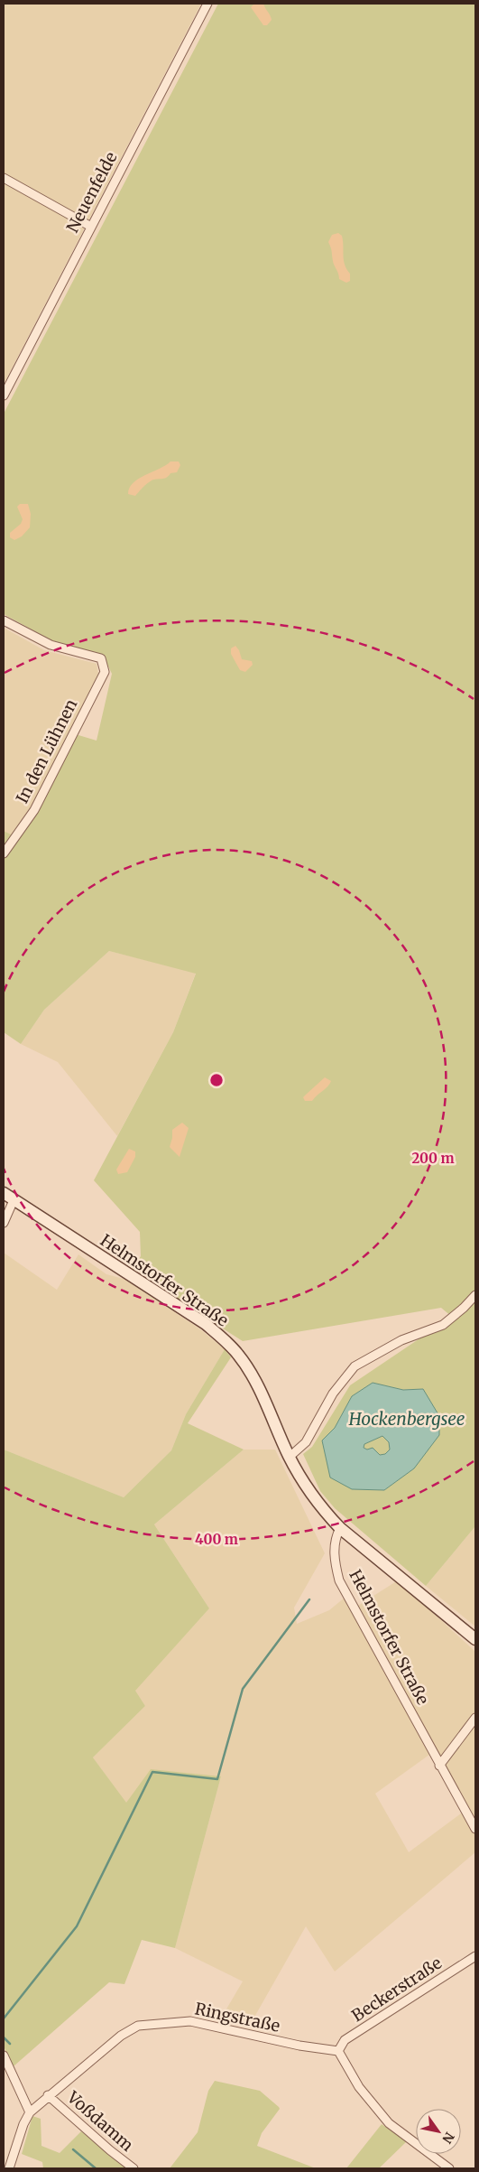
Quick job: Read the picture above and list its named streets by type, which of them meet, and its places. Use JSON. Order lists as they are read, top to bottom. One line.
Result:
{"streets":{"main road":["Helmstorfer Straße"],"street":["Neuenfelde","In den Lühnen","Beckerstraße","Ringstraße","Voßdamm"]},"crossings":[["Beckerstraße","Ringstraße"],["Ringstraße","Voßdamm"]],"water":["Hockenbergsee"],"north":"bottom right","rings":["200 m","400 m"]}
